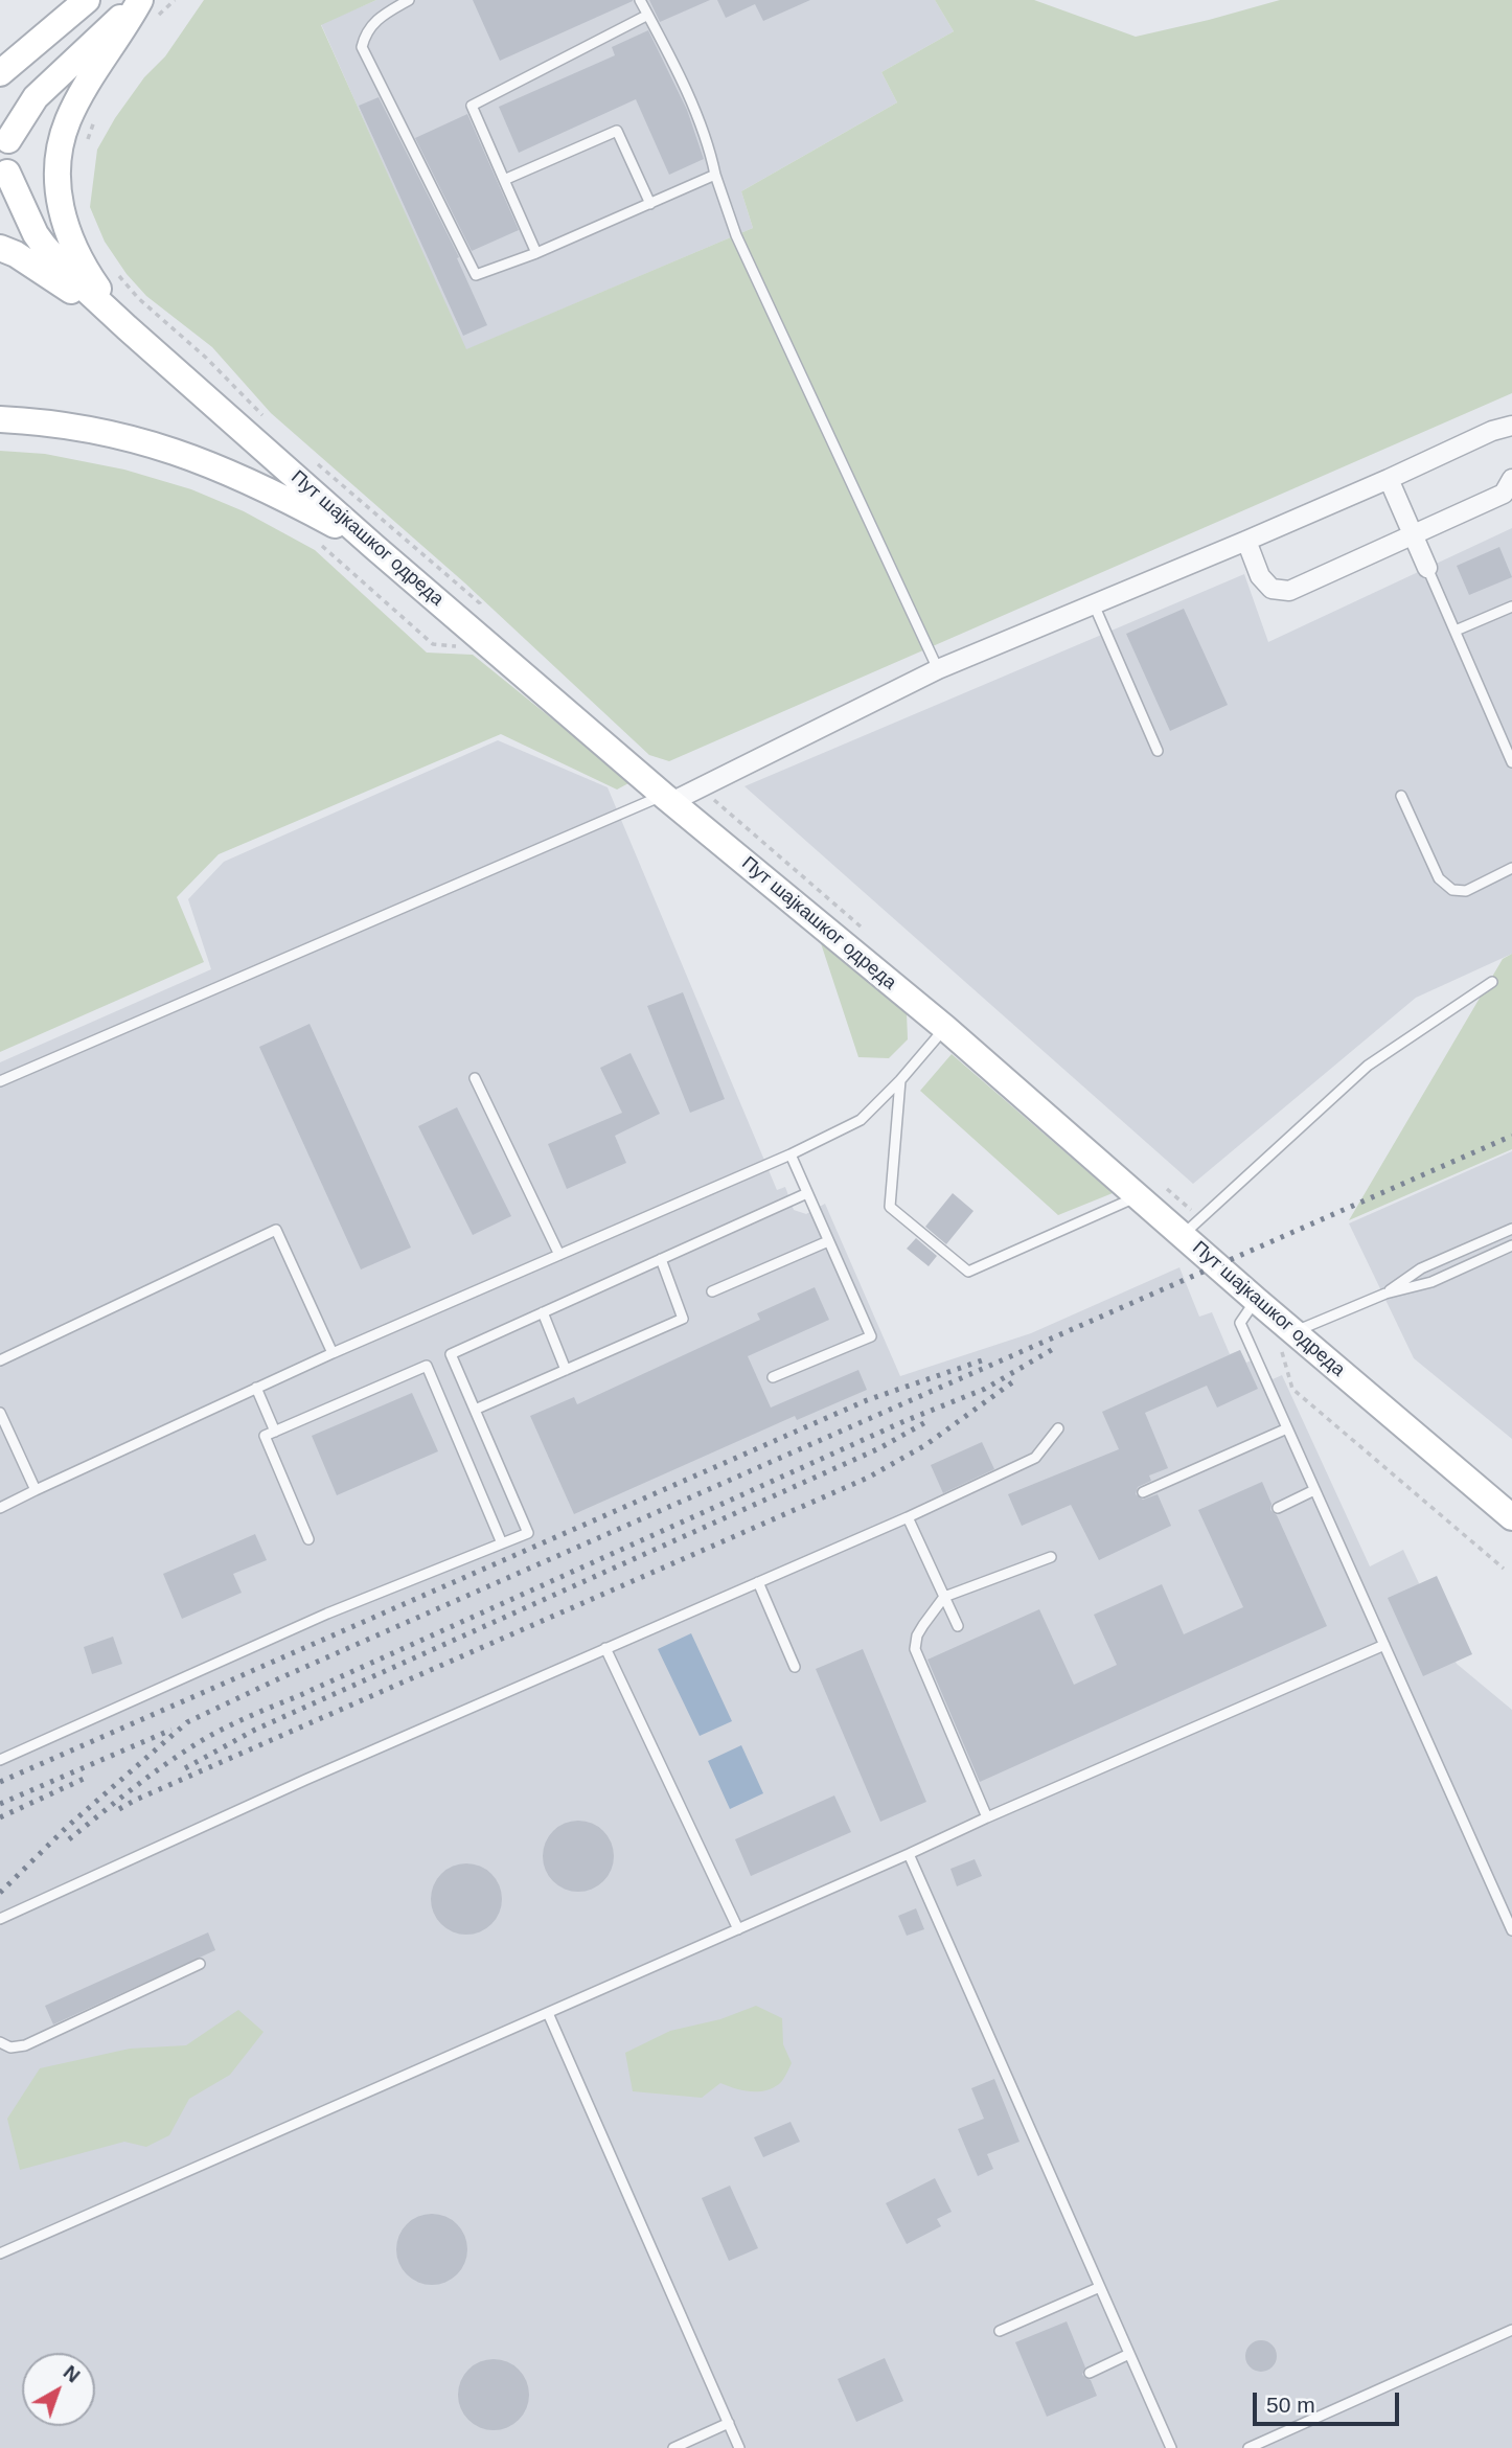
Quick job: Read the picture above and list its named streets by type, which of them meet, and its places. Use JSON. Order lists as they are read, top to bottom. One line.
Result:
{"streets":{"street":["Пут шајкашког одреда"]},"scale_bar":"50 m","north":"top right"}
